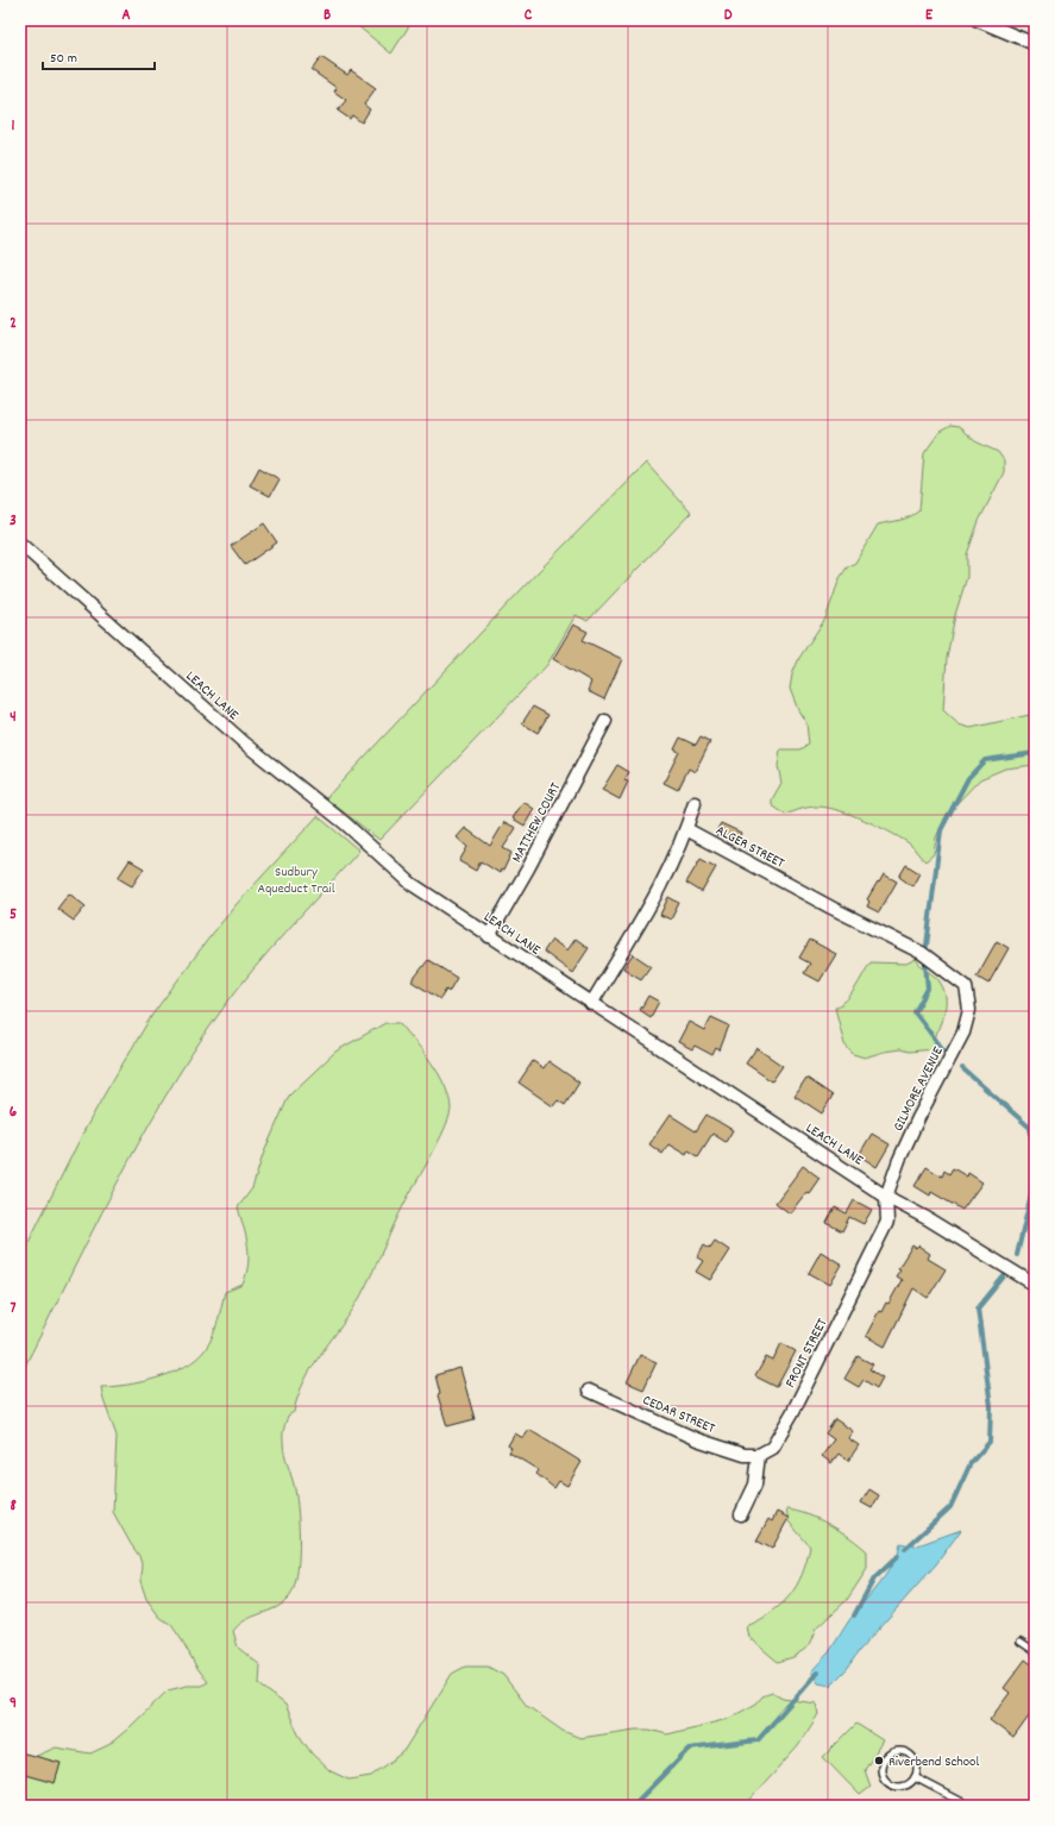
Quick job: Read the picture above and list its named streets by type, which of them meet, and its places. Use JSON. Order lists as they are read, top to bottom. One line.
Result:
{"streets":{"street":["LEACH LANE","MATTHEW COURT","ALGER STREET","GILMORE AVENUE","FRONT STREET","CEDAR STREET"]},"crossings":[["LEACH LANE","MATTHEW COURT"],["LEACH LANE","GILMORE AVENUE"],["LEACH LANE","FRONT STREET"],["ALGER STREET","GILMORE AVENUE"],["GILMORE AVENUE","FRONT STREET"],["FRONT STREET","CEDAR STREET"]],"parks":["Sudbury Aqueduct Trail"],"places":["Riverbend School"],"scale_bar":"50 m","grid":{"columns":["A","B","C","D","E"],"rows":["1","2","3","4","5","6","7","8","9"]}}
